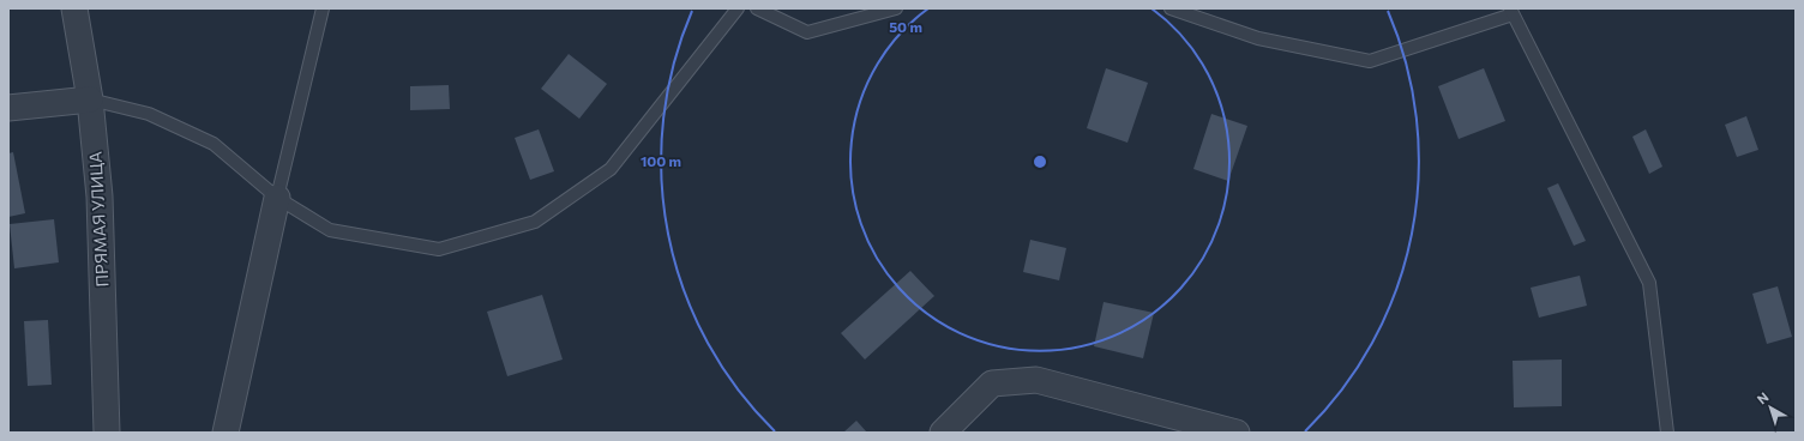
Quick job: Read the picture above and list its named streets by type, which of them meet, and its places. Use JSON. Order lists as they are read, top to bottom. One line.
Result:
{"streets":{"street":["ПРЯМАЯ УЛИЦА"]},"north":"top left","rings":["50 m","100 m"]}
